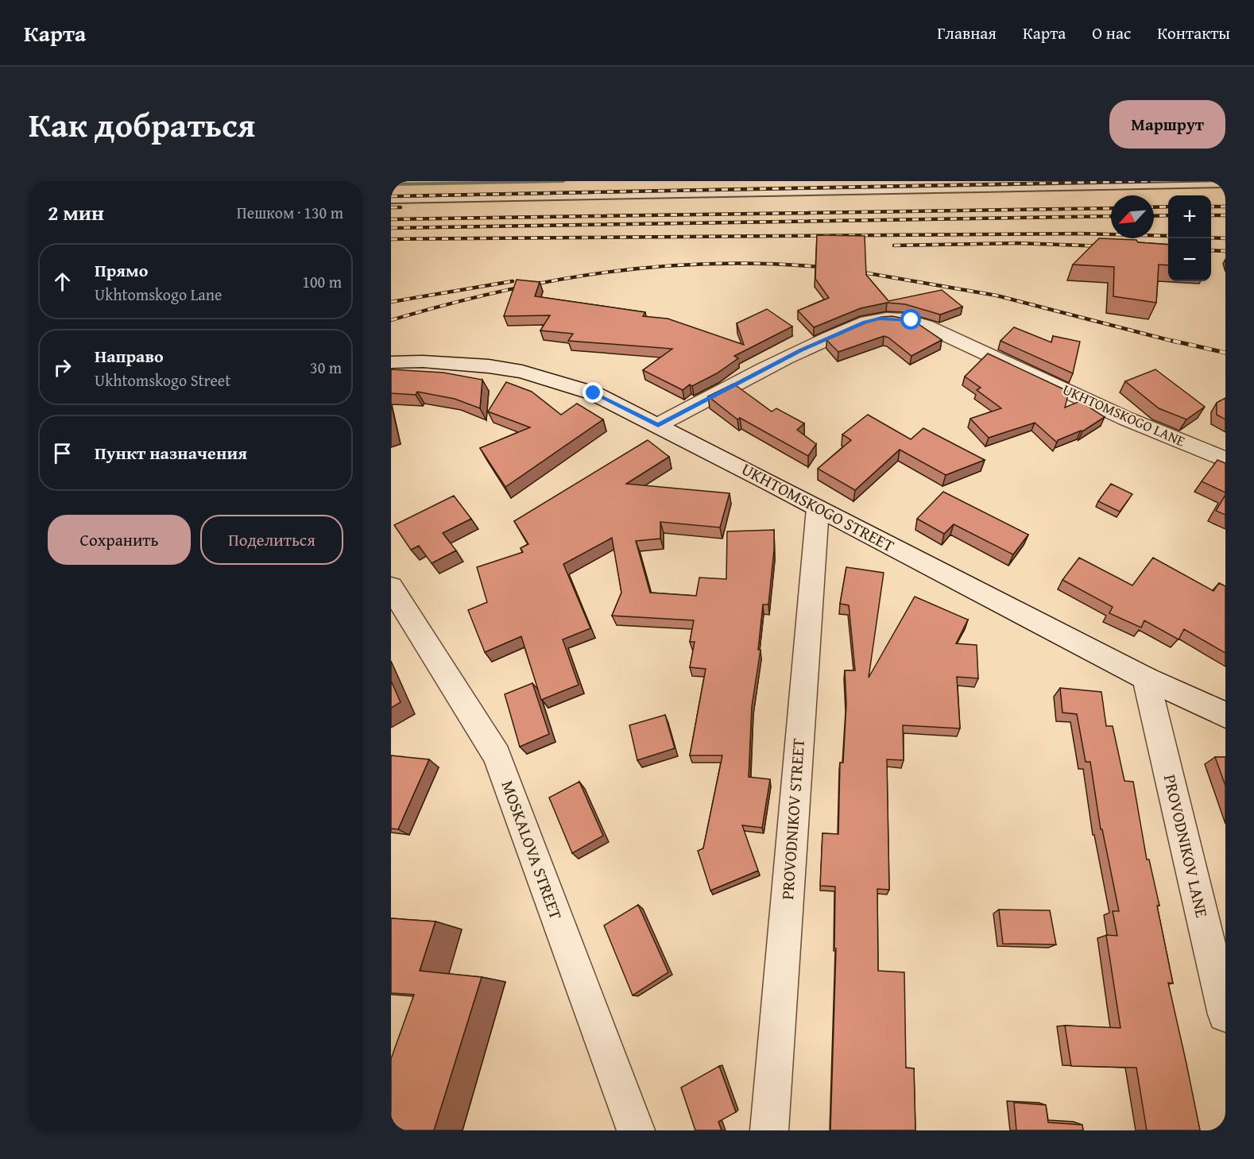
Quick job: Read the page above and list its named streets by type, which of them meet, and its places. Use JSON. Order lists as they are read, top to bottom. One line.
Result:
{"streets":{"street":["UKHTOMSKOGO LANE","UKHTOMSKOGO STREET","PROVODNIKOV STREET","PROVODNIKOV LANE","MOSKALOVA STREET"]},"crossings":[["UKHTOMSKOGO LANE","UKHTOMSKOGO STREET"],["UKHTOMSKOGO STREET","PROVODNIKOV STREET"],["UKHTOMSKOGO STREET","PROVODNIKOV LANE"]],"north":"bottom left","page":{"header":"Карта","nav":["Главная","Карта","О нас","Контакты"],"title":"Как добраться","buttons":["Маршрут",["Сохранить","Поделиться"]],"heading":["2 мин","Пешком · 130 m"],"map_buttons":["+","−"],"list":[["Прямо","Ukhtomskogo Lane","100 m"],["Направо","Ukhtomskogo Street","30 m"],"Пункт назначения"]}}
